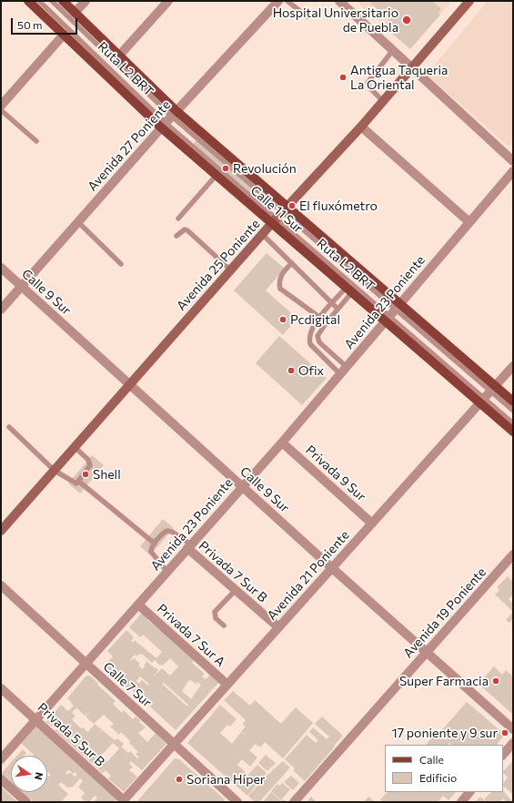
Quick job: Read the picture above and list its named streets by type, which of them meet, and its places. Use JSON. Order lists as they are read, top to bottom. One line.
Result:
{"streets":{"main road":["Calle 11 Sur","Avenida 25 Poniente"],"street":["Avenida 27 Poniente","Calle 9 Sur","Avenida 23 Poniente","Privada 9 Sur","Privada 7 Sur B","Avenida 21 Poniente","Avenida 19 Poniente","Privada 7 Sur A","Calle 7 Sur","Privada 5 Sur B"],"lane":["Ruta L2 BRT"]},"crossings":[["Ruta L2 BRT","Avenida 27 Poniente"],["Ruta L2 BRT","Calle 11 Sur"],["Ruta L2 BRT","Avenida 25 Poniente"],["Ruta L2 BRT","Avenida 23 Poniente"],["Avenida 27 Poniente","Calle 11 Sur"],["Avenida 27 Poniente","Calle 9 Sur"],["Calle 11 Sur","Avenida 25 Poniente"],["Calle 11 Sur","Avenida 23 Poniente"],["Calle 11 Sur","Avenida 21 Poniente"],["Avenida 25 Poniente","Calle 9 Sur"],["Calle 9 Sur","Avenida 23 Poniente"],["Calle 9 Sur","Avenida 21 Poniente"],["Calle 9 Sur","Avenida 19 Poniente"],["Avenida 23 Poniente","Privada 9 Sur"],["Avenida 23 Poniente","Privada 7 Sur B"],["Avenida 23 Poniente","Privada 7 Sur A"],["Avenida 23 Poniente","Calle 7 Sur"],["Avenida 23 Poniente","Privada 5 Sur B"],["Privada 9 Sur","Avenida 21 Poniente"],["Privada 7 Sur B","Avenida 21 Poniente"],["Avenida 21 Poniente","Privada 7 Sur A"],["Avenida 21 Poniente","Calle 7 Sur"],["Avenida 21 Poniente","Privada 5 Sur B"]],"places":["Hospital Universitario de Puebla","Antigua Taqueria La Oriental","Revolución","El fluxómetro","Pcdigital","Ofix","Shell","Super Farmacia","17 poniente y 9 sur","Soriana Híper"],"legend":["Calle","Edificio"],"scale_bar":"50 m","north":"right"}
